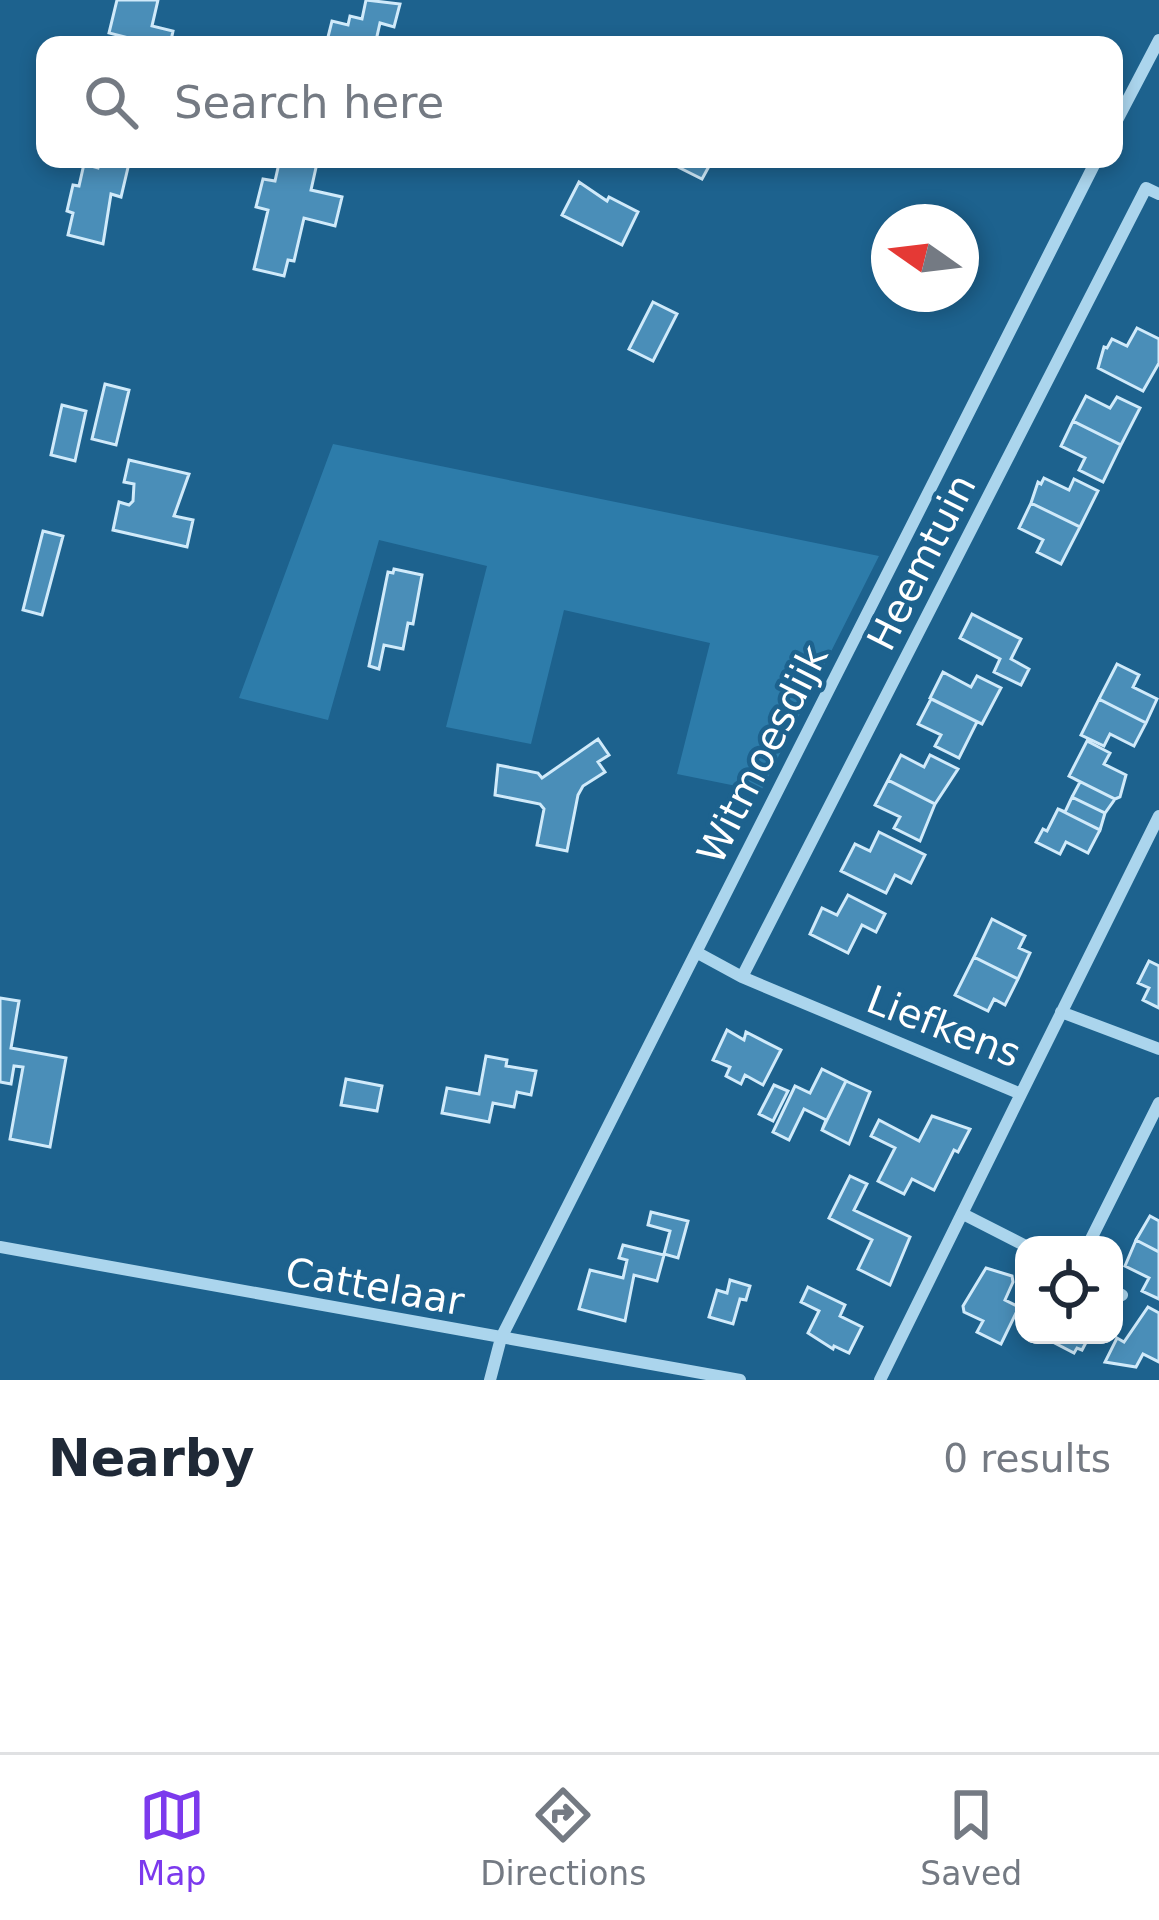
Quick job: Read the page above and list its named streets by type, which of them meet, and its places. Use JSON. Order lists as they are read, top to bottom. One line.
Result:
{"streets":{"street":["Heemtuin","Witmoesdijk","Liefkens","Cattelaar"]},"crossings":[["Heemtuin","Liefkens"],["Witmoesdijk","Liefkens"],["Witmoesdijk","Cattelaar"]],"north":"left","page":{"search":"Search here","heading":["Nearby","0 results"],"nav":["Map","Directions","Saved"]}}
